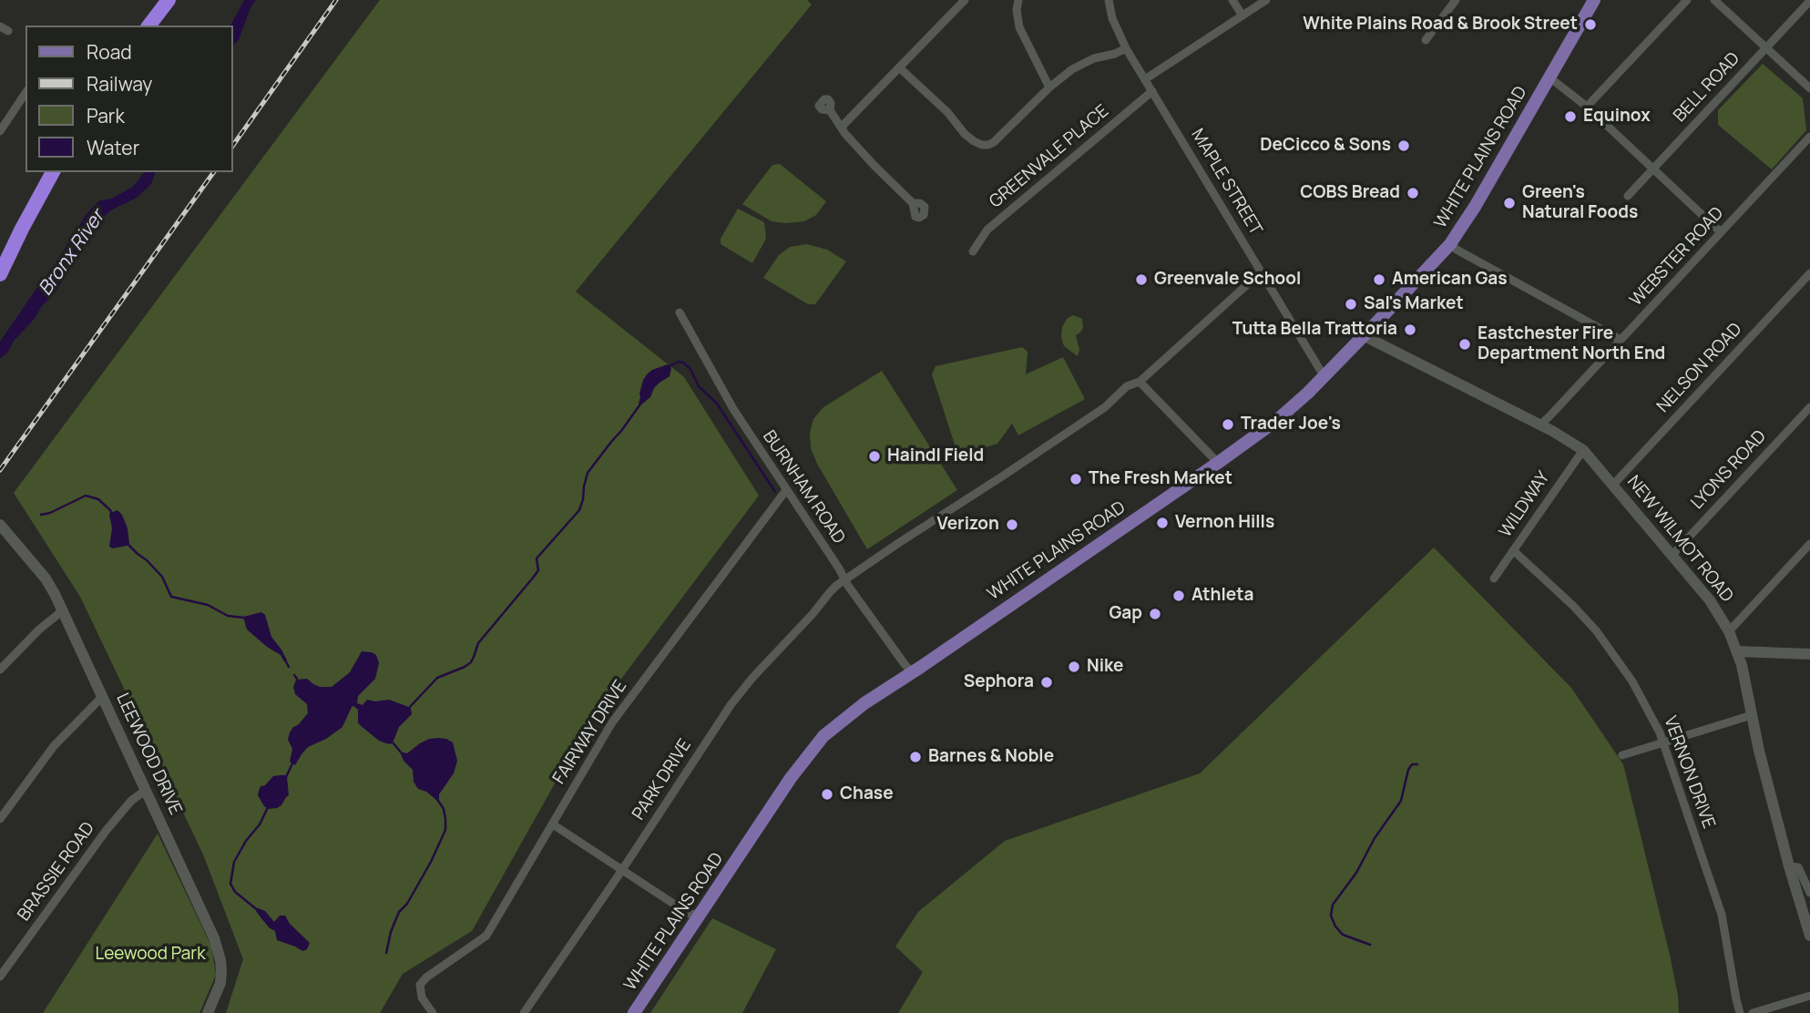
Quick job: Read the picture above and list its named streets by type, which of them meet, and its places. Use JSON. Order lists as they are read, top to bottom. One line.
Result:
{"streets":{"main road":["WHITE PLAINS ROAD"],"street":["BELL ROAD","GREENVALE PLACE","MAPLE STREET","WEBSTER ROAD","NELSON ROAD","LYONS ROAD","BURNHAM ROAD","WILDWAY","NEW WILMOT ROAD","FAIRWAY DRIVE","LEEWOOD DRIVE","VERNON DRIVE","PARK DRIVE","BRASSIE ROAD"]},"crossings":[["GREENVALE PLACE","MAPLE STREET"],["WHITE PLAINS ROAD","MAPLE STREET"],["WHITE PLAINS ROAD","BURNHAM ROAD"],["WHITE PLAINS ROAD","NEW WILMOT ROAD"],["MAPLE STREET","PARK DRIVE"],["WEBSTER ROAD","NEW WILMOT ROAD"],["NELSON ROAD","NEW WILMOT ROAD"],["LYONS ROAD","NEW WILMOT ROAD"],["BURNHAM ROAD","FAIRWAY DRIVE"],["BURNHAM ROAD","PARK DRIVE"],["WILDWAY","NEW WILMOT ROAD"],["WILDWAY","VERNON DRIVE"],["LEEWOOD DRIVE","BRASSIE ROAD"]],"water":["Bronx River"],"parks":["Leewood Park"],"places":["White Plains Road & Brook Street","Equinox","DeCicco & Sons","COBS Bread","Green's Natural Foods","Greenvale School","American Gas","Sal's Market","Tutta Bella Trattoria","Eastchester Fire Department North End","Trader Joe's","Haindl Field","The Fresh Market","Vernon Hills","Verizon","Athleta","Gap","Nike","Sephora","Barnes & Noble","Chase"],"legend":["Road","Railway","Park","Water"]}
